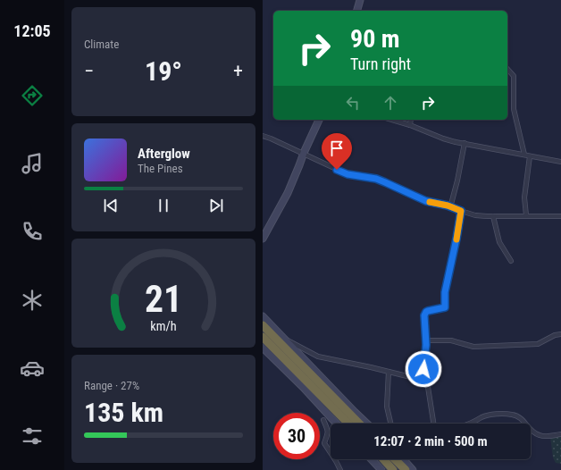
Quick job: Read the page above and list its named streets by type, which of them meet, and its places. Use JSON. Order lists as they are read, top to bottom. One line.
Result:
{"page":{"tabs":"12:05","tile":["Climate",["Range · 27%","135 km"]],"turn":["90 m","Turn right"],"heat":["−","19°","+"],"song":["Afterglow","The Pines"],"limit":"30","trip":"12:07 · 2 min · 500 m","gauge":["21","km/h"]}}
